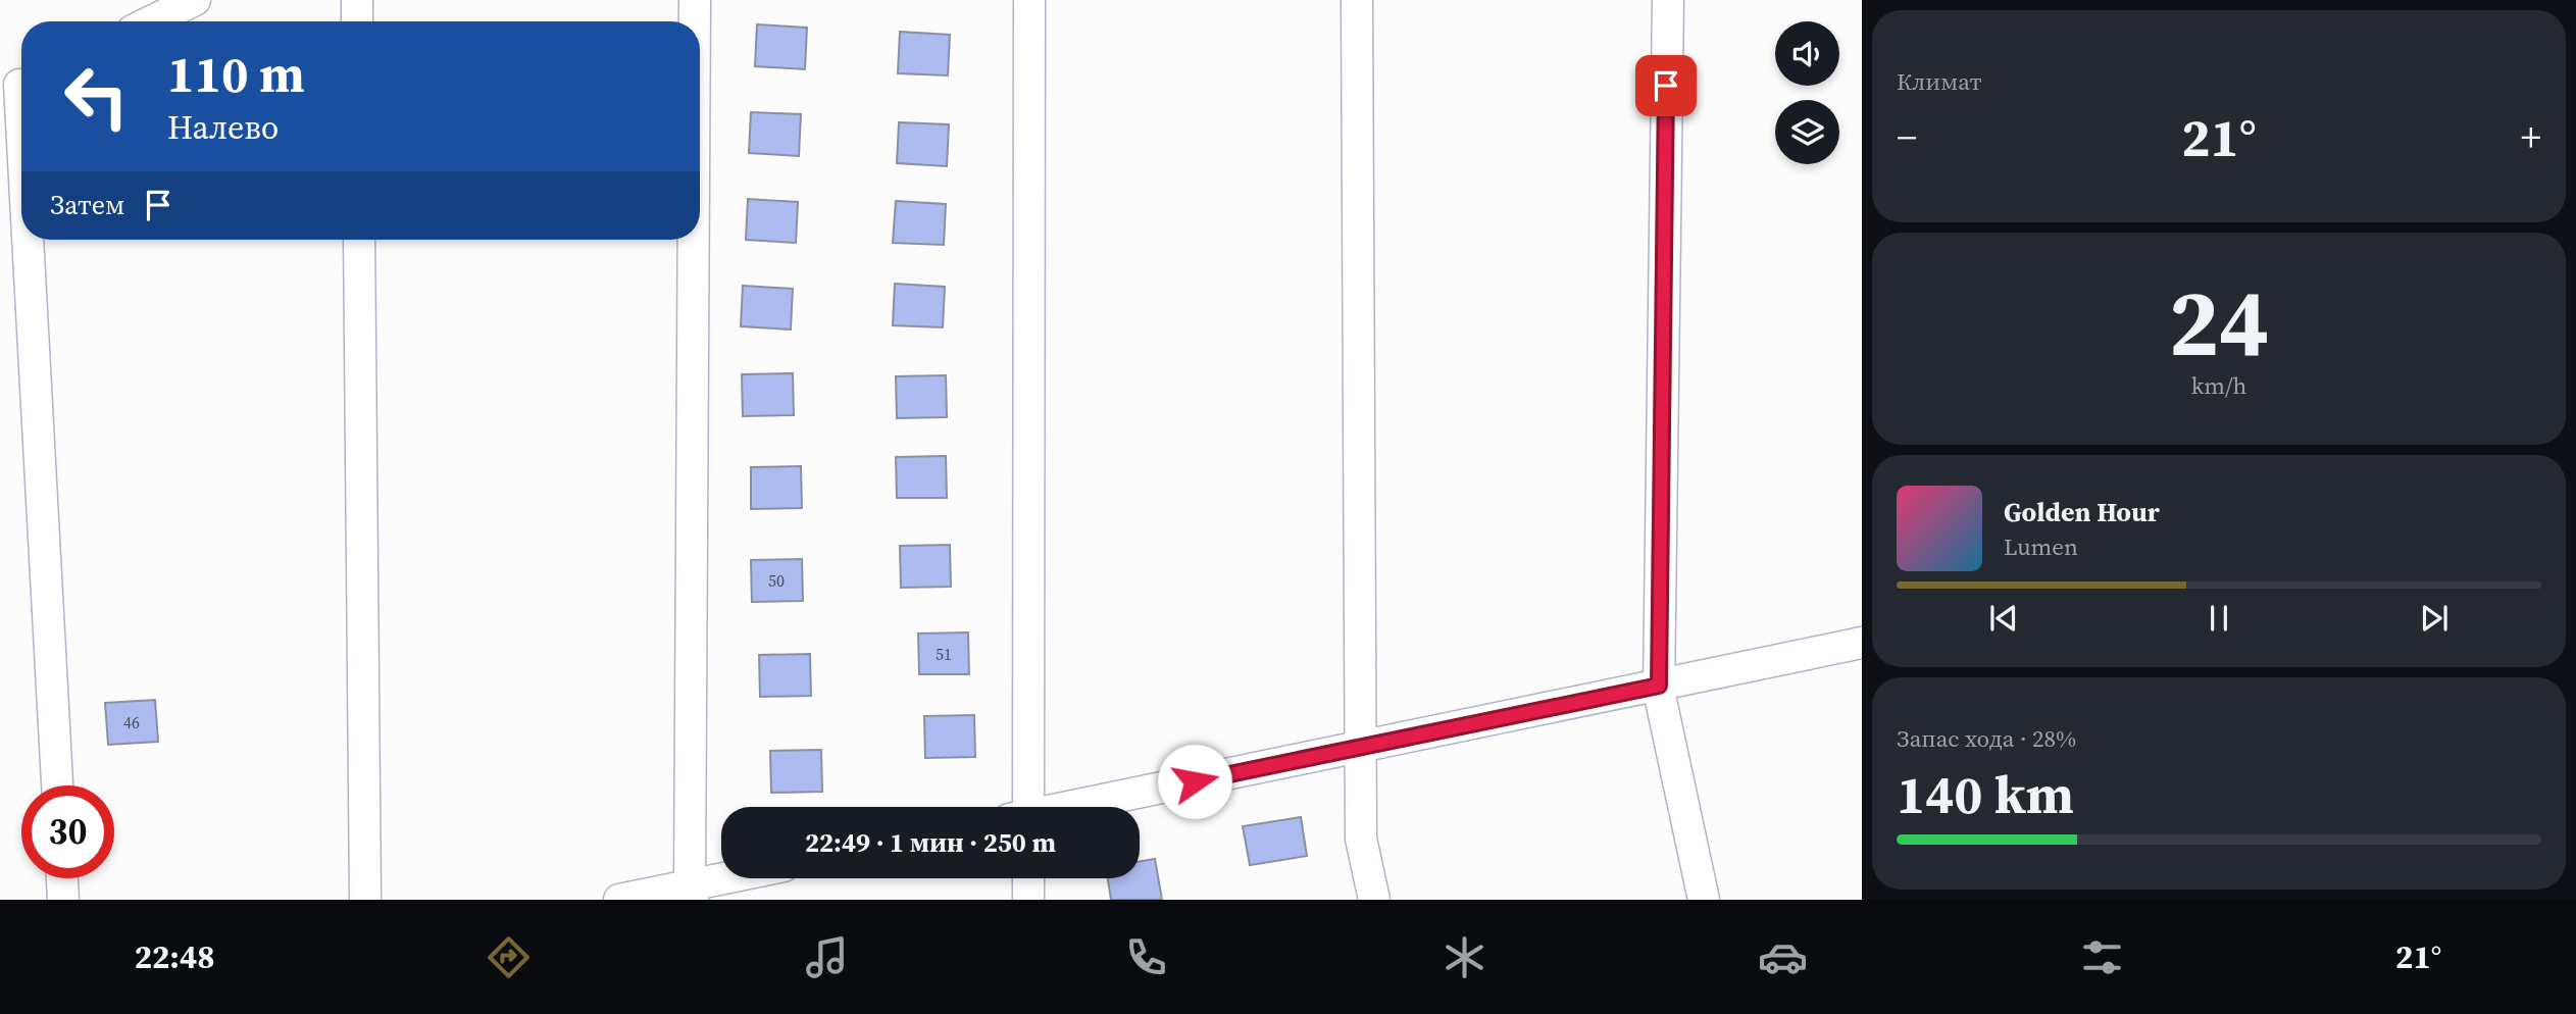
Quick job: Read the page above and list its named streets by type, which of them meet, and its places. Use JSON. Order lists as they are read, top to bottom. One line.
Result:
{"house_numbers":["50","51","46"],"page":{"tile":["Климат",["24","km/h"],["Запас хода · 28%","140 km"]],"turn":["110 m","Налево"],"heat":["−","21°","+"],"then":"Затем","song":["Golden Hour","Lumen"],"limit":"30","trip":"22:49 · 1 мин · 250 m","tabs":["22:48","21°"]}}
